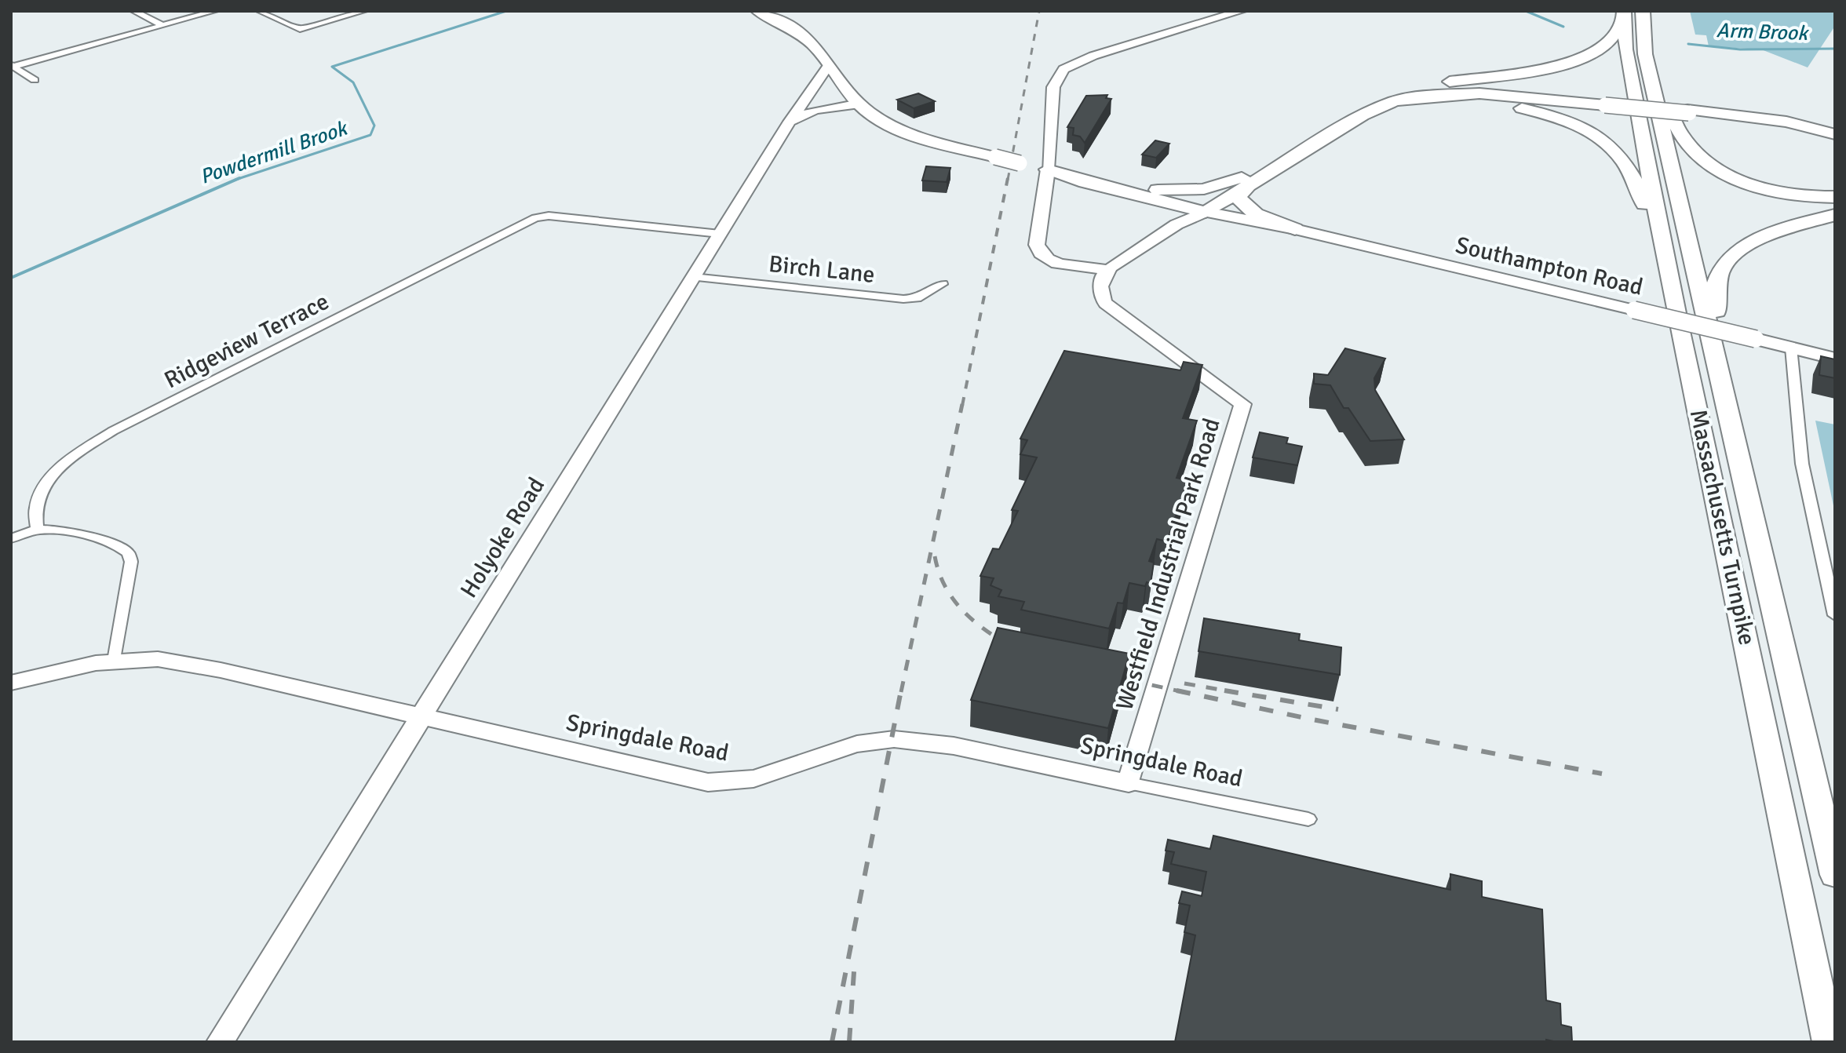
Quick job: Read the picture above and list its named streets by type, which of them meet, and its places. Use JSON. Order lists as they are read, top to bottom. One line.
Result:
{"streets":{"highway":["Southampton Road","Massachusetts Turnpike"],"street":["Birch Lane","Ridgeview Terrace","Holyoke Road","Westfield Industrial Park Road","Springdale Road"]},"crossings":[["Southampton Road","Holyoke Road"],["Birch Lane","Holyoke Road"],["Ridgeview Terrace","Holyoke Road"],["Holyoke Road","Springdale Road"],["Westfield Industrial Park Road","Springdale Road"]],"water":["Arm Brook","Powdermill Brook"]}
